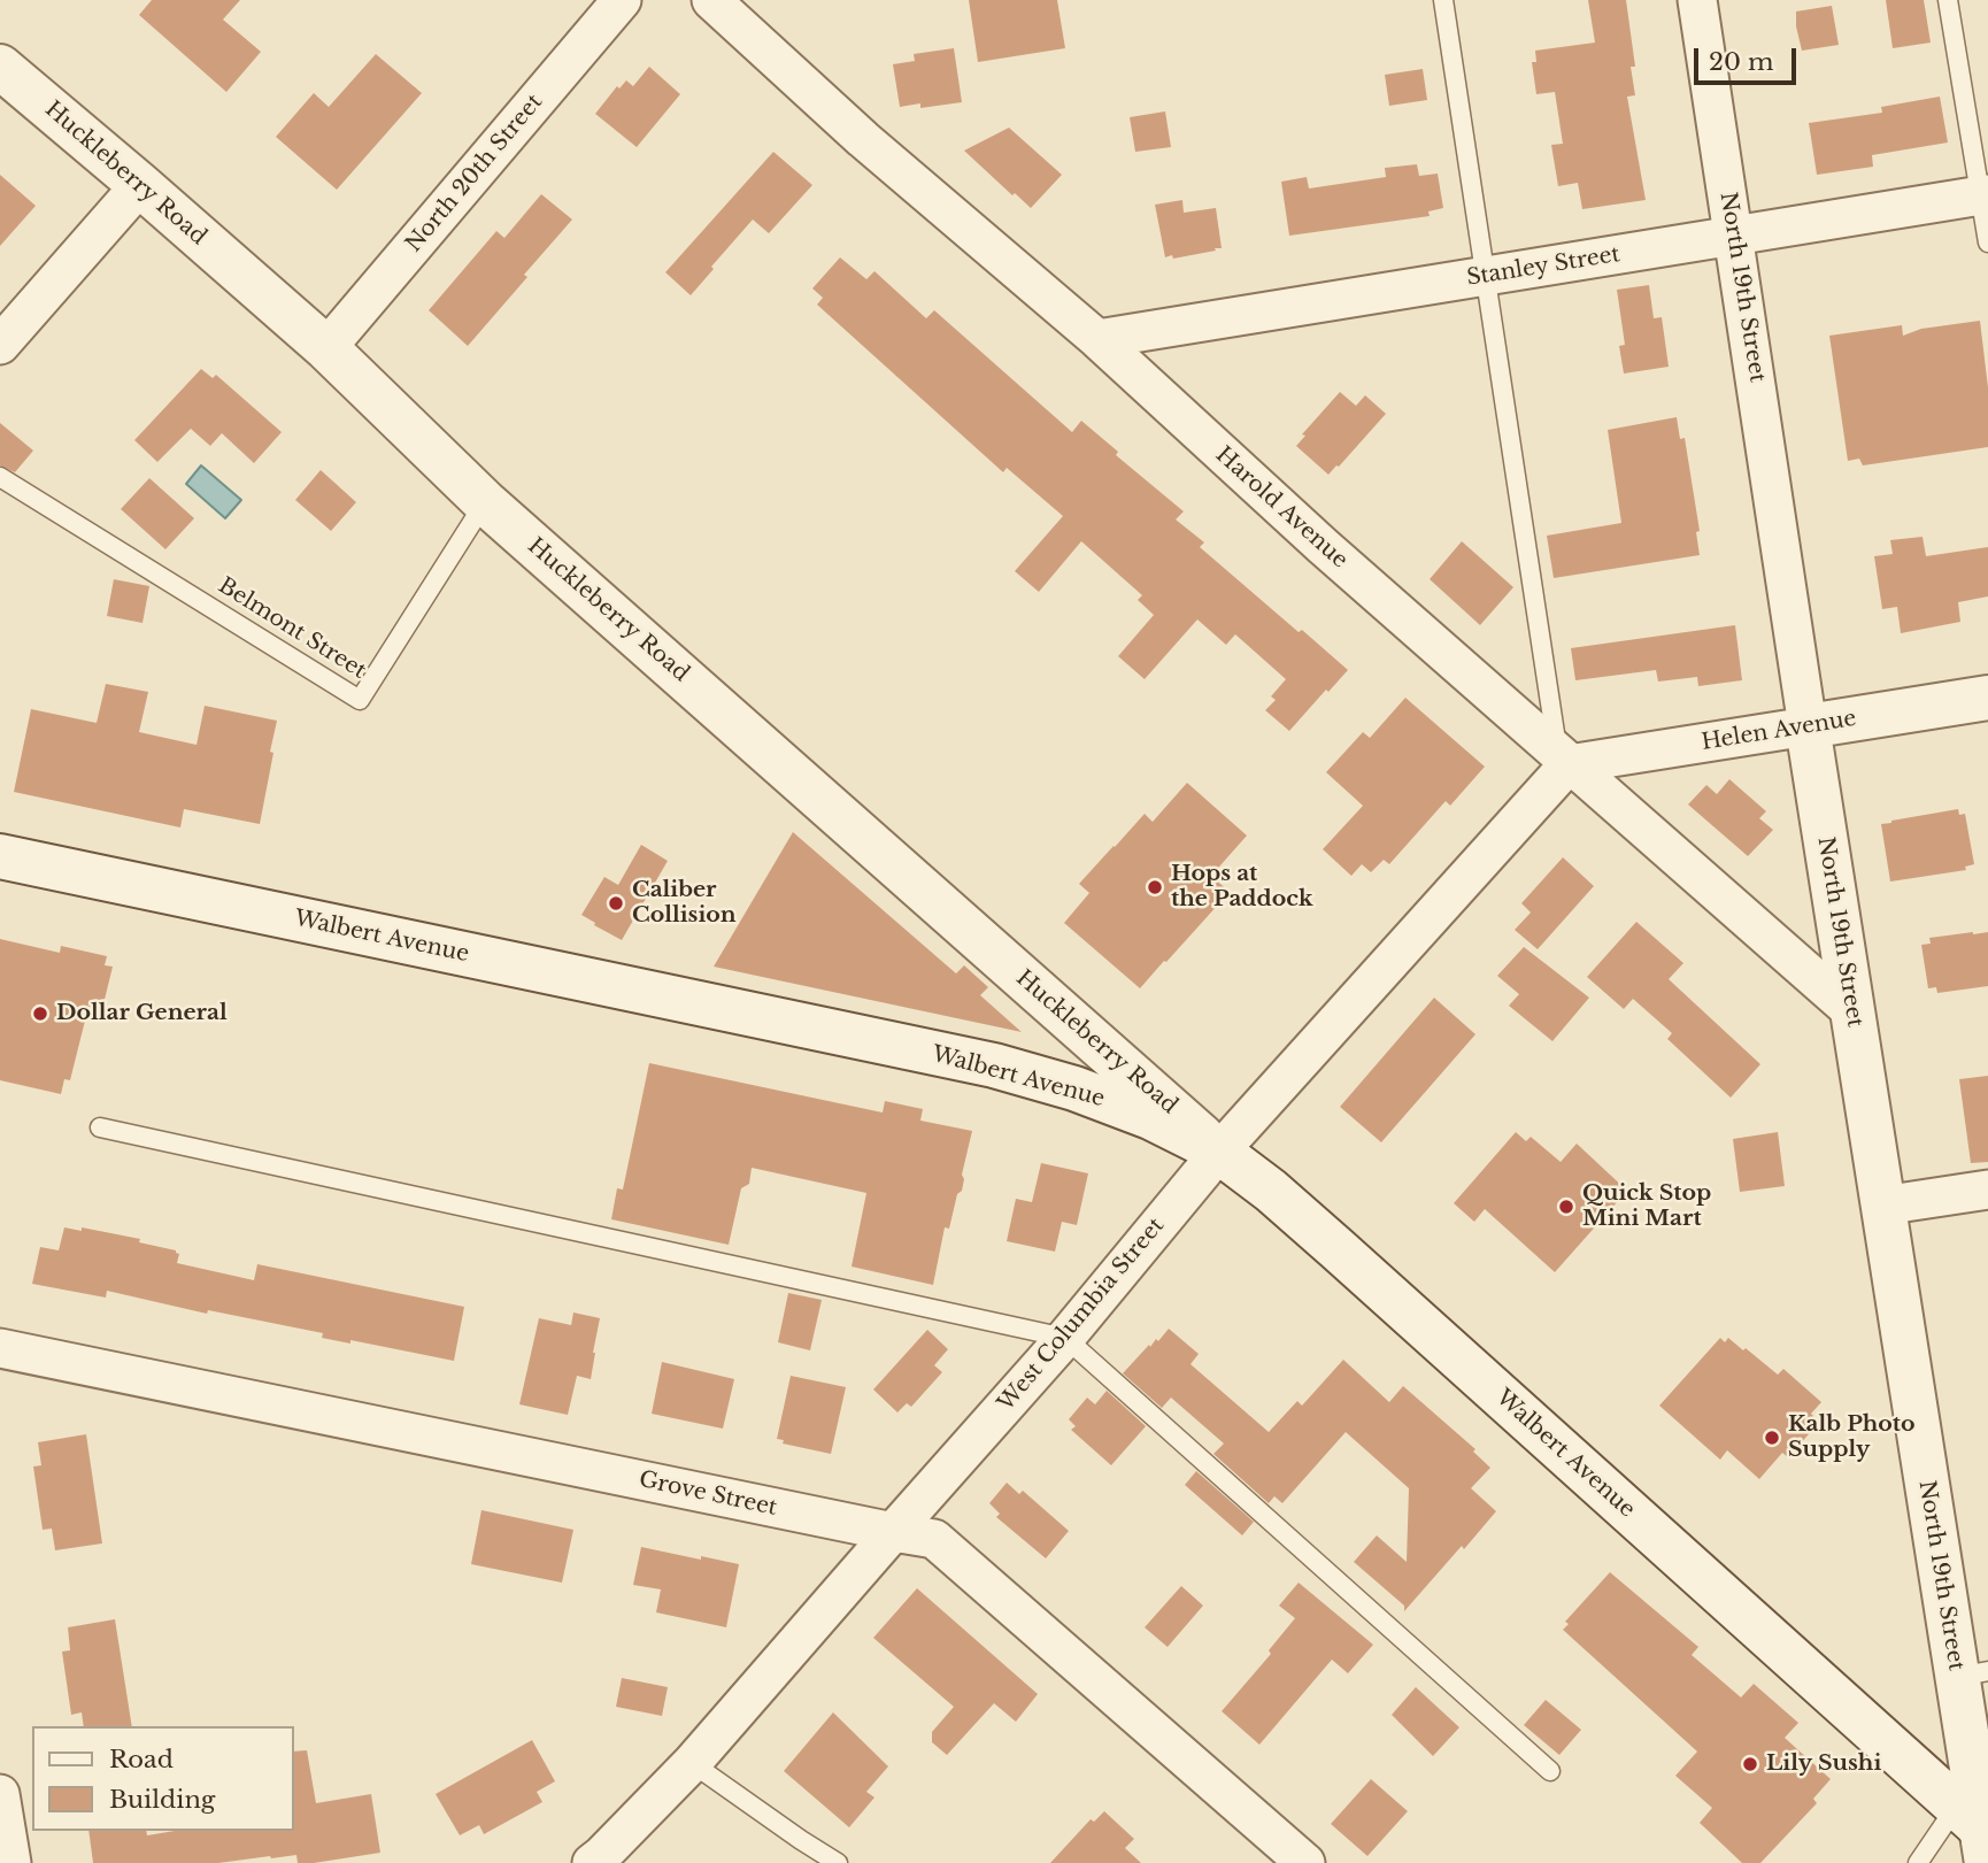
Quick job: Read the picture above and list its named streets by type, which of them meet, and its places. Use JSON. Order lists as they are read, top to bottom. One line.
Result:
{"streets":{"street":["Huckleberry Road","North 20th Street","Stanley Street","North 19th Street","Harold Avenue","Helen Avenue","Walbert Avenue","West Columbia Street","Grove Street"],"lane":["Belmont Street"]},"crossings":[["Huckleberry Road","North 20th Street"],["Huckleberry Road","Belmont Street"],["Huckleberry Road","Walbert Avenue"],["Huckleberry Road","West Columbia Street"],["Stanley Street","North 19th Street"],["Stanley Street","Harold Avenue"],["North 19th Street","Harold Avenue"],["North 19th Street","Helen Avenue"],["North 19th Street","Walbert Avenue"],["Harold Avenue","Helen Avenue"],["Harold Avenue","West Columbia Street"],["Helen Avenue","West Columbia Street"],["Walbert Avenue","West Columbia Street"],["West Columbia Street","Grove Street"]],"places":["Hops at the Paddock","Caliber Collision","Dollar General","Quick Stop Mini Mart","Kalb Photo Supply","Lily Sushi"],"legend":["Road","Building"],"scale_bar":"20 m"}
